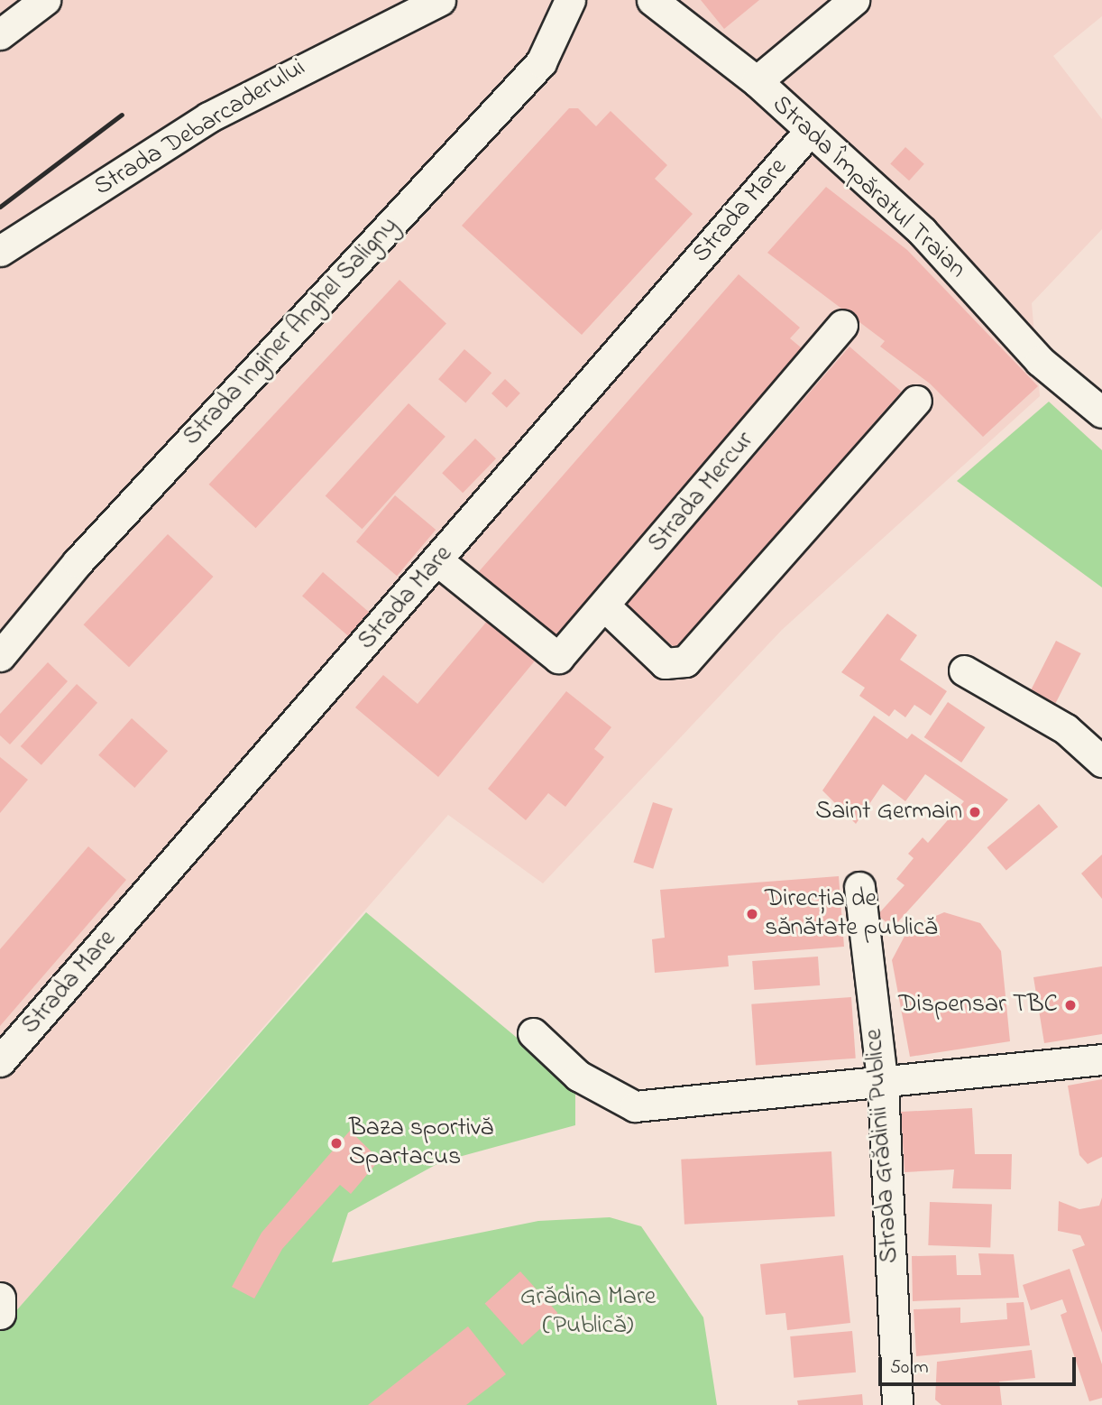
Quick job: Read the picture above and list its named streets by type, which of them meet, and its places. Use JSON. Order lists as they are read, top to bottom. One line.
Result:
{"streets":{"street":["Strada Debarcaderului","Strada Împăratul Traian","Strada Mare","Strada Inginer Anghel Saligny","Strada Mercur","Strada Grădinii Publice"]},"crossings":[["Strada Împăratul Traian","Strada Mare"],["Strada Mare","Strada Mercur"]],"parks":["Grădina Mare (Publică)"],"places":["Saint Germain","Direcția de sănătate publică","Dispensar TBC","Baza sportivă Spartacus"],"scale_bar":"50 m"}
